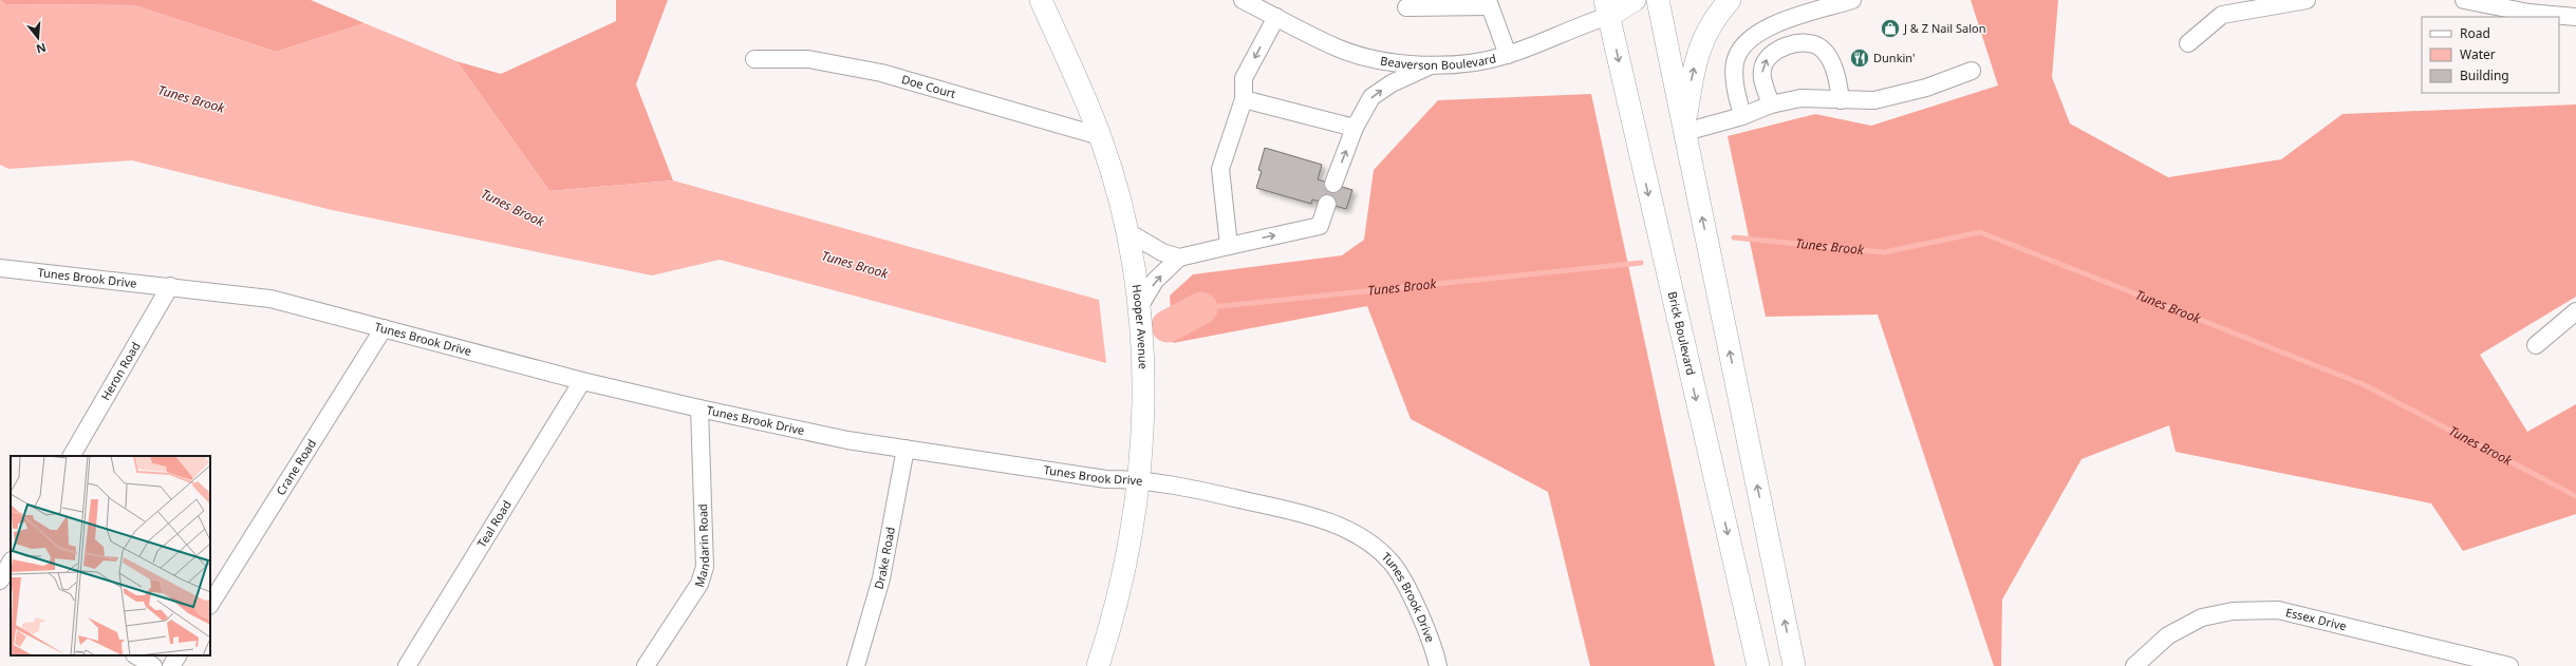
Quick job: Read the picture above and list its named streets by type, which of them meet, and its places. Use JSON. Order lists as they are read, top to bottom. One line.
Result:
{"streets":{"main road":["Beaverson Boulevard","Hooper Avenue","Brick Boulevard"],"street":["Doe Court","Tunes Brook Drive","Heron Road","Crane Road","Teal Road","Mandarin Road","Drake Road","Essex Drive"]},"crossings":[["Beaverson Boulevard","Brick Boulevard"],["Doe Court","Hooper Avenue"],["Tunes Brook Drive","Hooper Avenue"],["Tunes Brook Drive","Heron Road"],["Tunes Brook Drive","Crane Road"],["Tunes Brook Drive","Teal Road"],["Tunes Brook Drive","Mandarin Road"],["Tunes Brook Drive","Drake Road"]],"water":["Tunes Brook"],"places":{"shop":["J & Z Nail Salon"],"restaurant":["Dunkin'"]},"legend":["Road","Water","Building"],"north":"bottom"}
